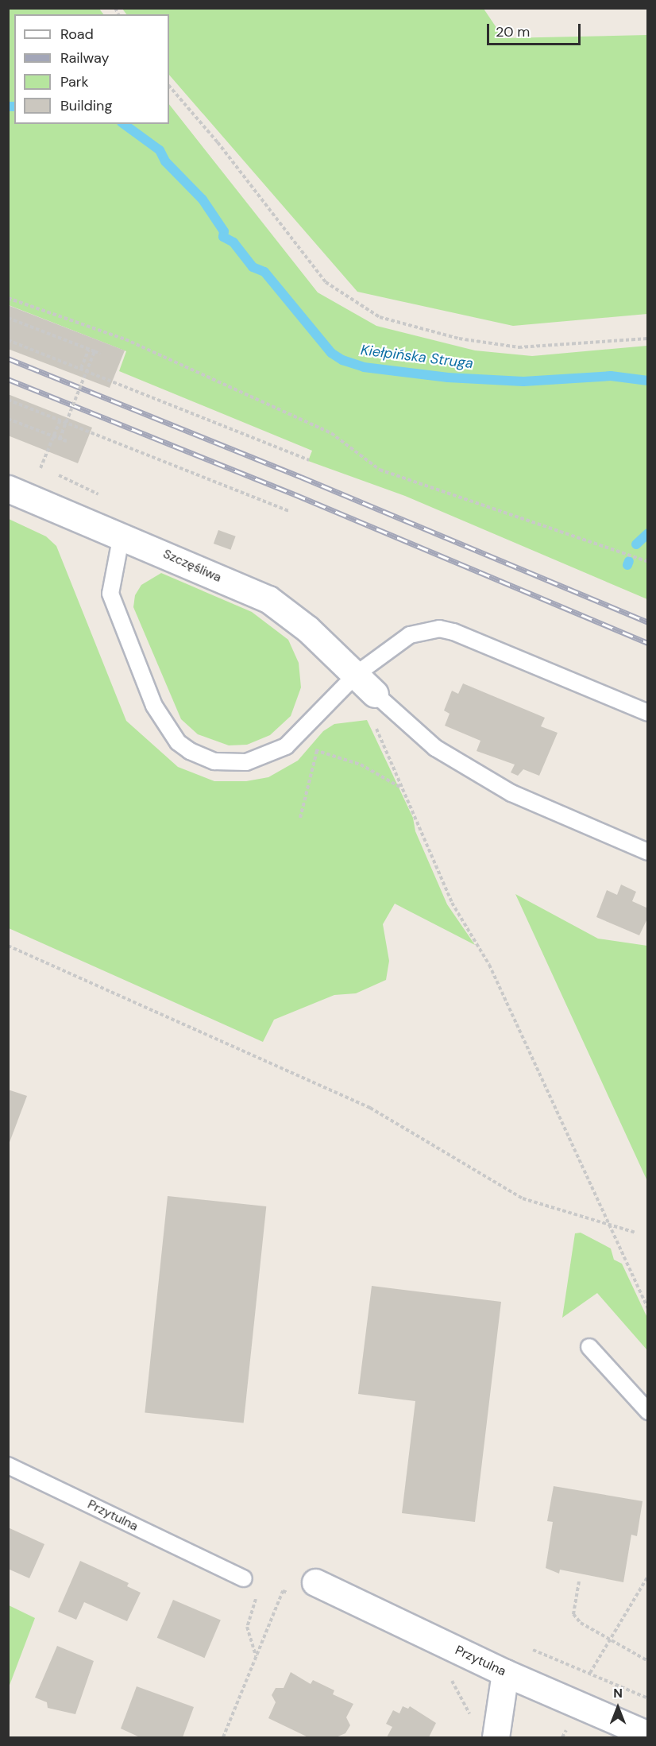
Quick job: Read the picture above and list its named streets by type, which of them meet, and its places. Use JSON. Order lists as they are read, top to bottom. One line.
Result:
{"streets":{"street":["Szczęśliwa","Przytulna"]},"water":["Kiełpińska Struga"],"legend":["Road","Railway","Park","Building"],"scale_bar":"20 m","north":"top"}
